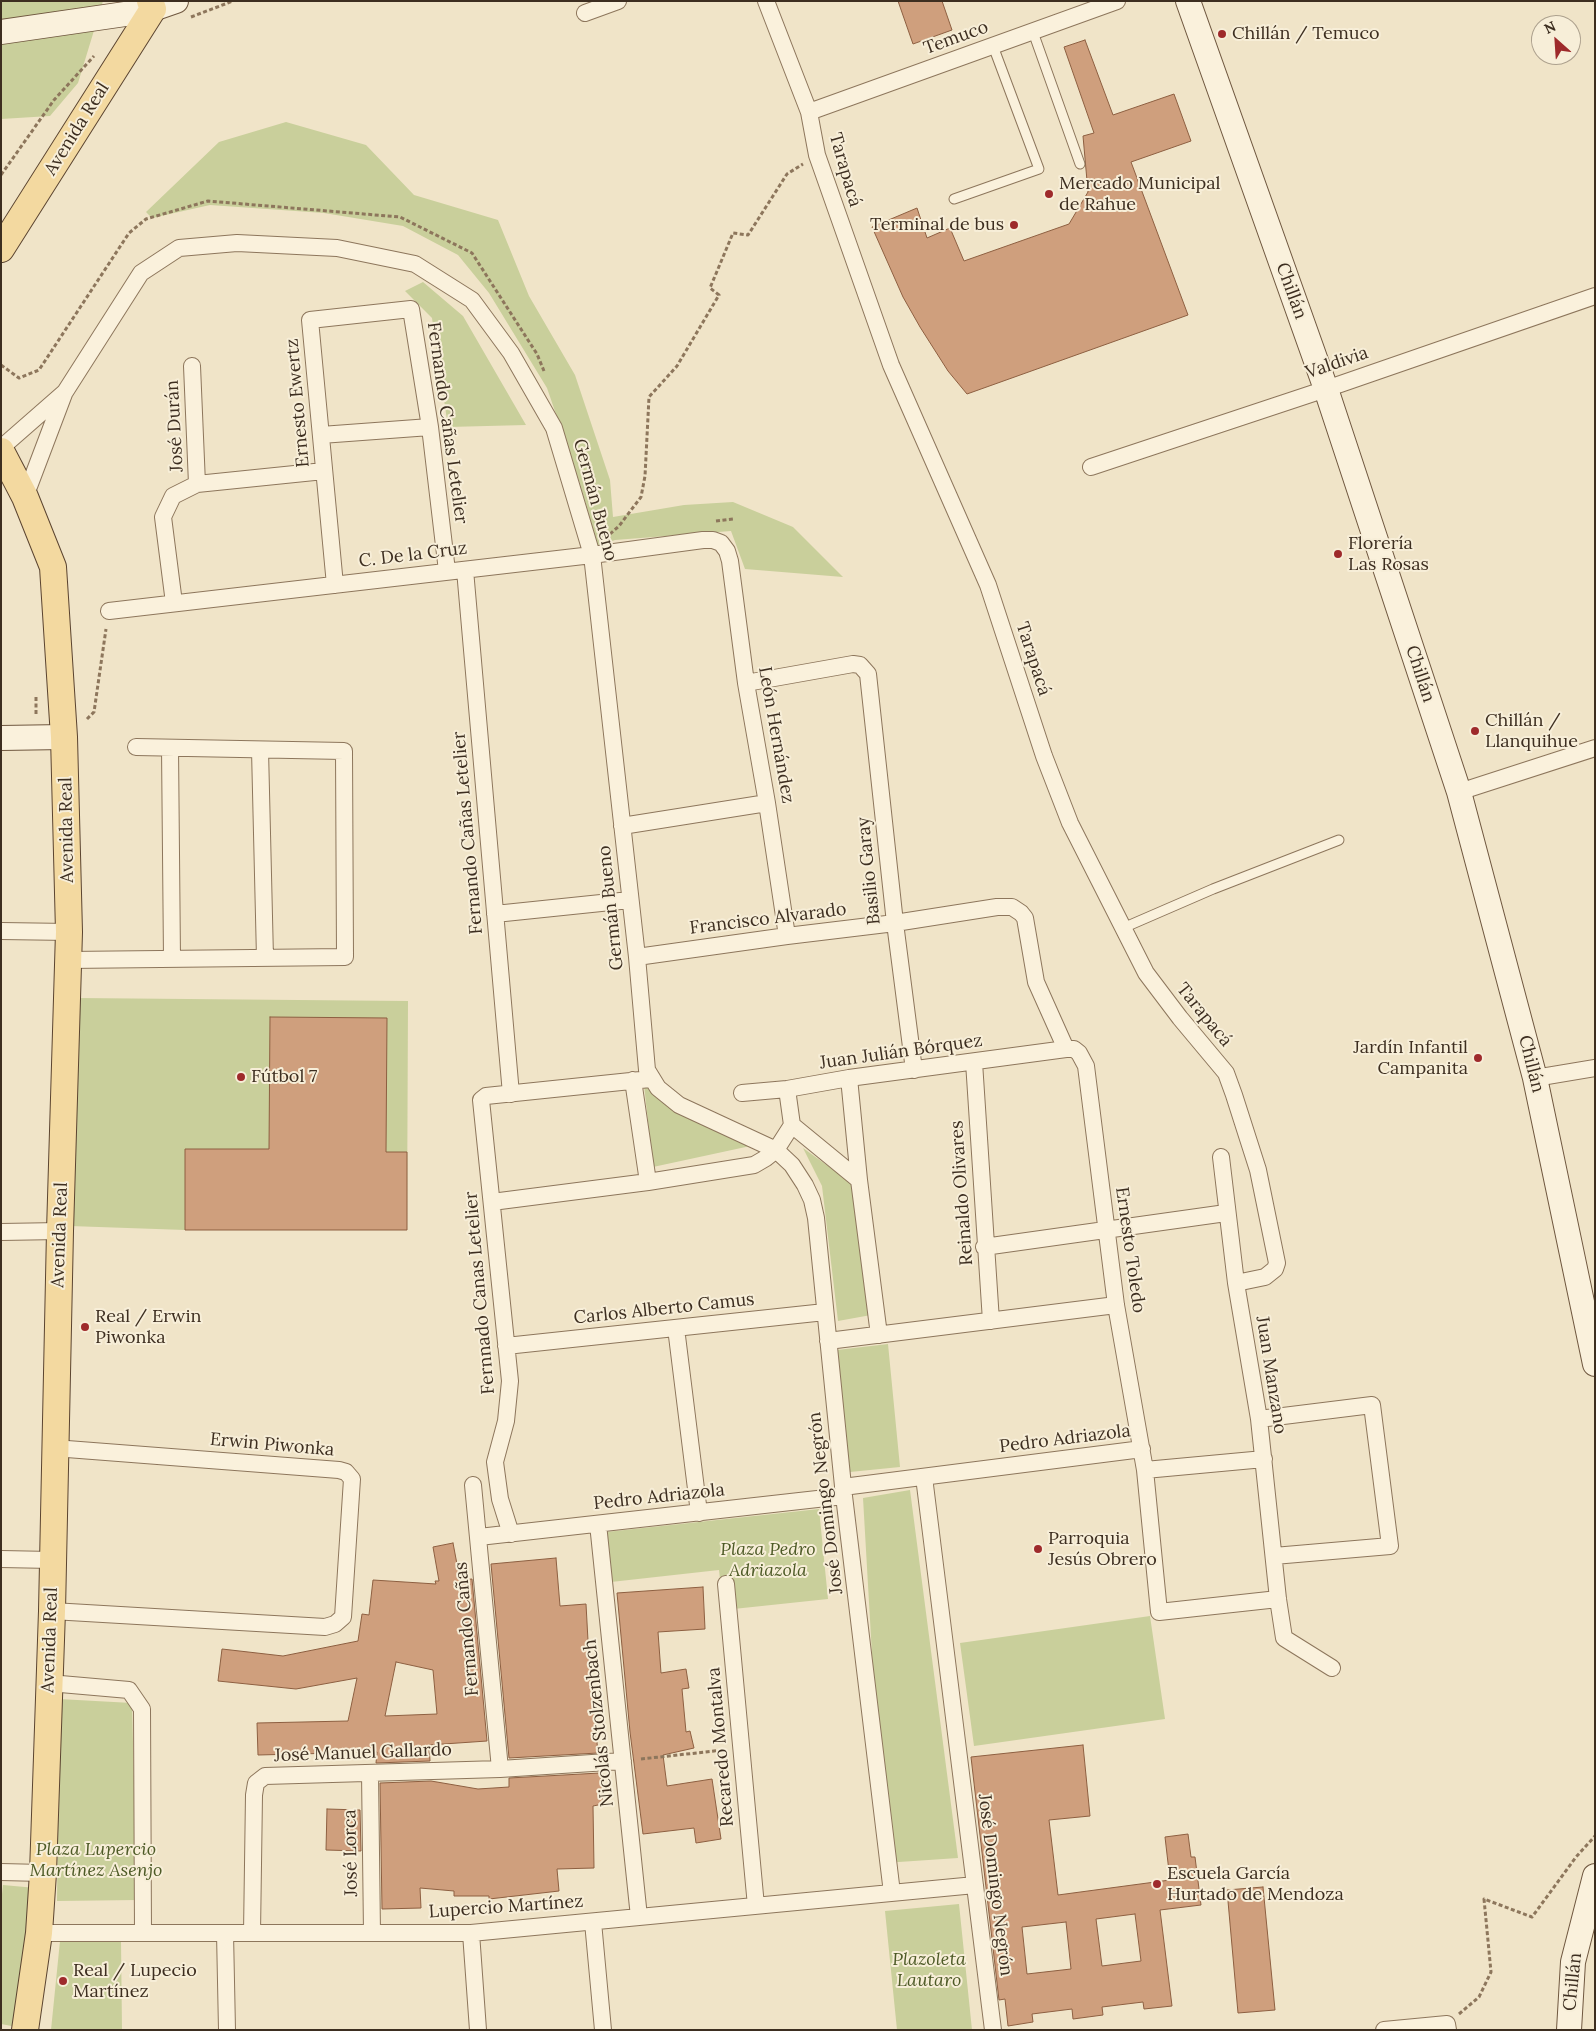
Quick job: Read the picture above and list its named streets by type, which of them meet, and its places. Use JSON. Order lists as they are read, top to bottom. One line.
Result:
{"streets":{"main road":["Avenida Real"],"street":["Temuco","Tarapacá","Chillán","Valdivia","Ernesto Ewertz","Fernando Cañas Letelier","José Durán","Germán Bueno","C. De la Cruz","León Hernández","Basilio Garay","Francisco Alvarado","Juan Julián Bórquez","Reinaldo Olivares","Ernesto Toledo","Fernnado Canas Letelier","Carlos Alberto Camus","Juan Manzano","Pedro Adriazola","Erwin Piwonka","José Domingo Negrón","Fernando Cañas","Nicolás Stolzenbach","Recaredo Montalva","José Manuel Gallardo","José Lorca","Lupercio Martínez"]},"crossings":[["Temuco","Tarapacá"],["Avenida Real","Germán Bueno"],["Avenida Real","Erwin Piwonka"],["Avenida Real","Lupercio Martínez"],["Tarapacá","Juan Manzano"],["Chillán","Valdivia"],["Ernesto Ewertz","Fernando Cañas Letelier"],["Ernesto Ewertz","José Durán"],["Ernesto Ewertz","C. De la Cruz"],["Fernando Cañas Letelier","C. De la Cruz"],["Fernando Cañas Letelier","Fernnado Canas Letelier"],["José Durán","C. De la Cruz"],["Germán Bueno","C. De la Cruz"],["Germán Bueno","Francisco Alvarado"],["C. De la Cruz","León Hernández"],["León Hernández","Basilio Garay"],["León Hernández","Francisco Alvarado"],["Basilio Garay","Francisco Alvarado"],["Basilio Garay","Juan Julián Bórquez"],["Francisco Alvarado","Ernesto Toledo"],["Juan Julián Bórquez","Reinaldo Olivares"],["Juan Julián Bórquez","Ernesto Toledo"],["Ernesto Toledo","Juan Manzano"],["Ernesto Toledo","Pedro Adriazola"],["Fernnado Canas Letelier","Carlos Alberto Camus"],["Fernnado Canas Letelier","Pedro Adriazola"],["Carlos Alberto Camus","José Domingo Negrón"],["Pedro Adriazola","José Domingo Negrón"],["Pedro Adriazola","Fernando Cañas"],["Pedro Adriazola","Nicolás Stolzenbach"],["José Domingo Negrón","Lupercio Martínez"],["Fernando Cañas","José Manuel Gallardo"],["Nicolás Stolzenbach","José Manuel Gallardo"],["Nicolás Stolzenbach","Lupercio Martínez"],["Recaredo Montalva","Lupercio Martínez"],["José Manuel Gallardo","José Lorca"],["José Manuel Gallardo","Lupercio Martínez"],["José Lorca","Lupercio Martínez"]],"parks":["Plaza Pedro Adriazola","Plaza Lupercio Martínez Asenjo","Plazoleta Lautaro"],"places":["Chillán / Temuco","Mercado Municipal de Rahue","Terminal de bus","Florería Las Rosas","Chillán / Llanquihue","Jardín Infantil Campanita","Fútbol 7","Real / Erwin Piwonka","Parroquia Jesús Obrero","Escuela García Hurtado de Mendoza","Real / Lupecio Martínez"],"north":"top left"}
